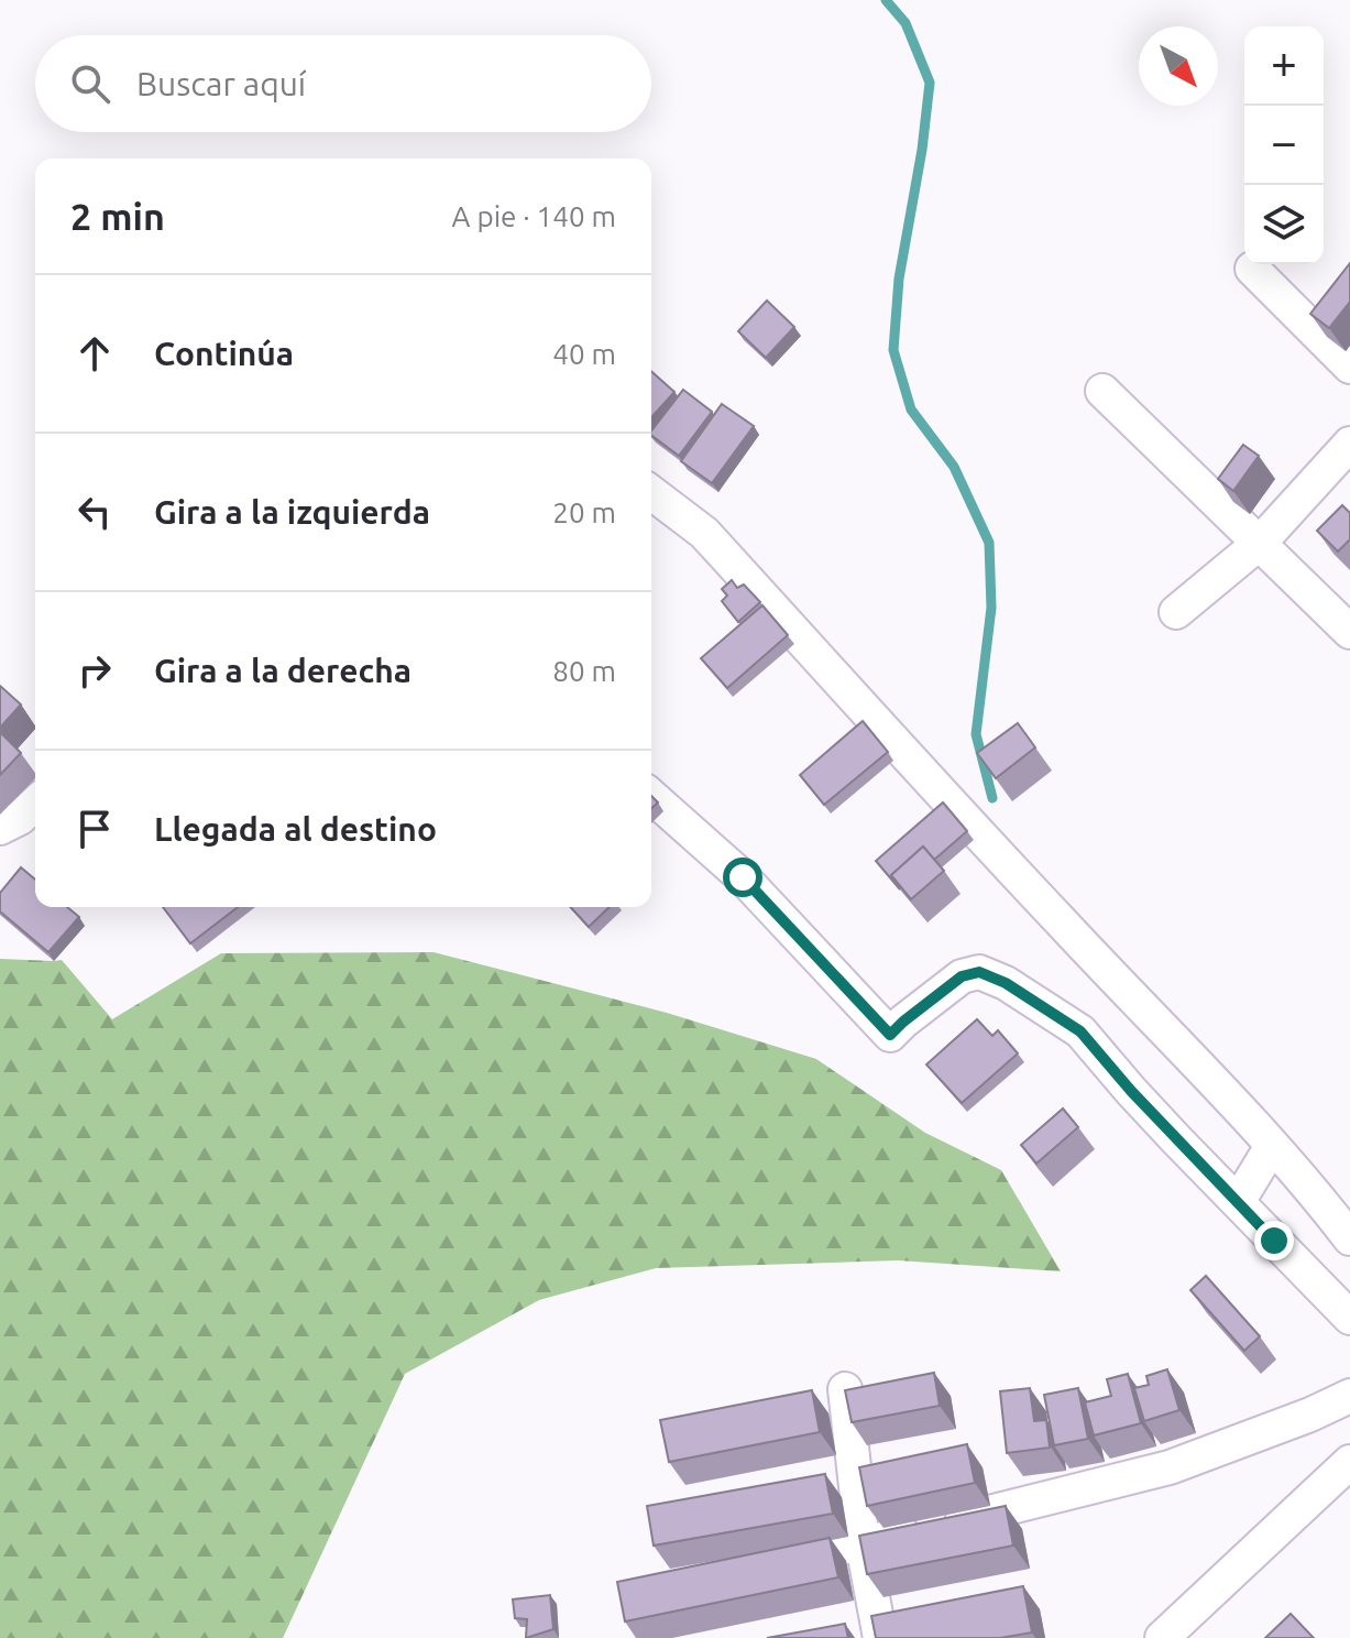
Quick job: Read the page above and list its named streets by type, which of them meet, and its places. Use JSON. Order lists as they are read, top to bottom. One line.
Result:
{"north":"bottom right","page":{"map_buttons":["+","−"],"search":"Buscar aquí","heading":["2 min","A pie · 140 m"],"list":[["Continúa","40 m"],["Gira a la izquierda","20 m"],["Gira a la derecha","80 m"],"Llegada al destino"]}}
